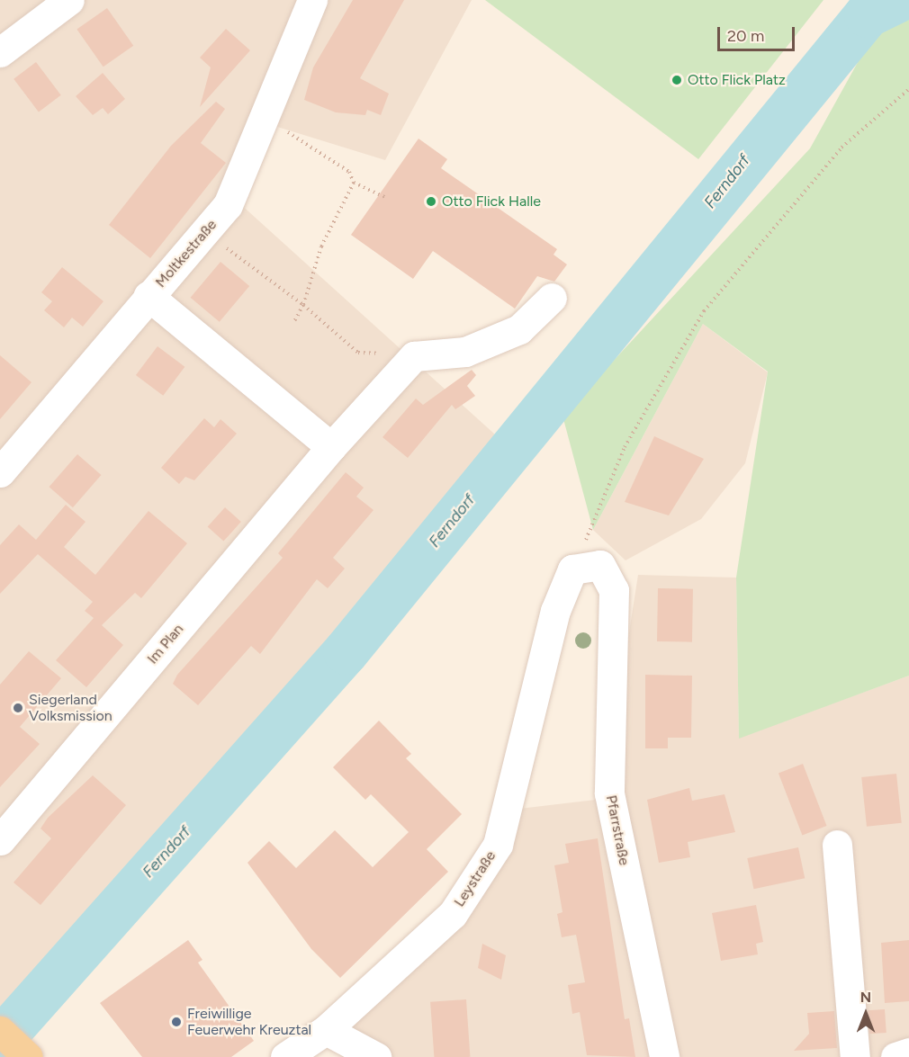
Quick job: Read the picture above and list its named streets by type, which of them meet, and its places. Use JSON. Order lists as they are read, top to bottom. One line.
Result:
{"streets":{"street":["Moltkestraße","Im Plan","Pfarrstraße","Leystraße"]},"crossings":[["Pfarrstraße","Leystraße"]],"water":["Ferndorf"],"places":["Otto Flick Platz","Otto Flick Halle","Siegerland Volksmission","Freiwillige Feuerwehr Kreuztal"],"scale_bar":"20 m","north":"top"}
